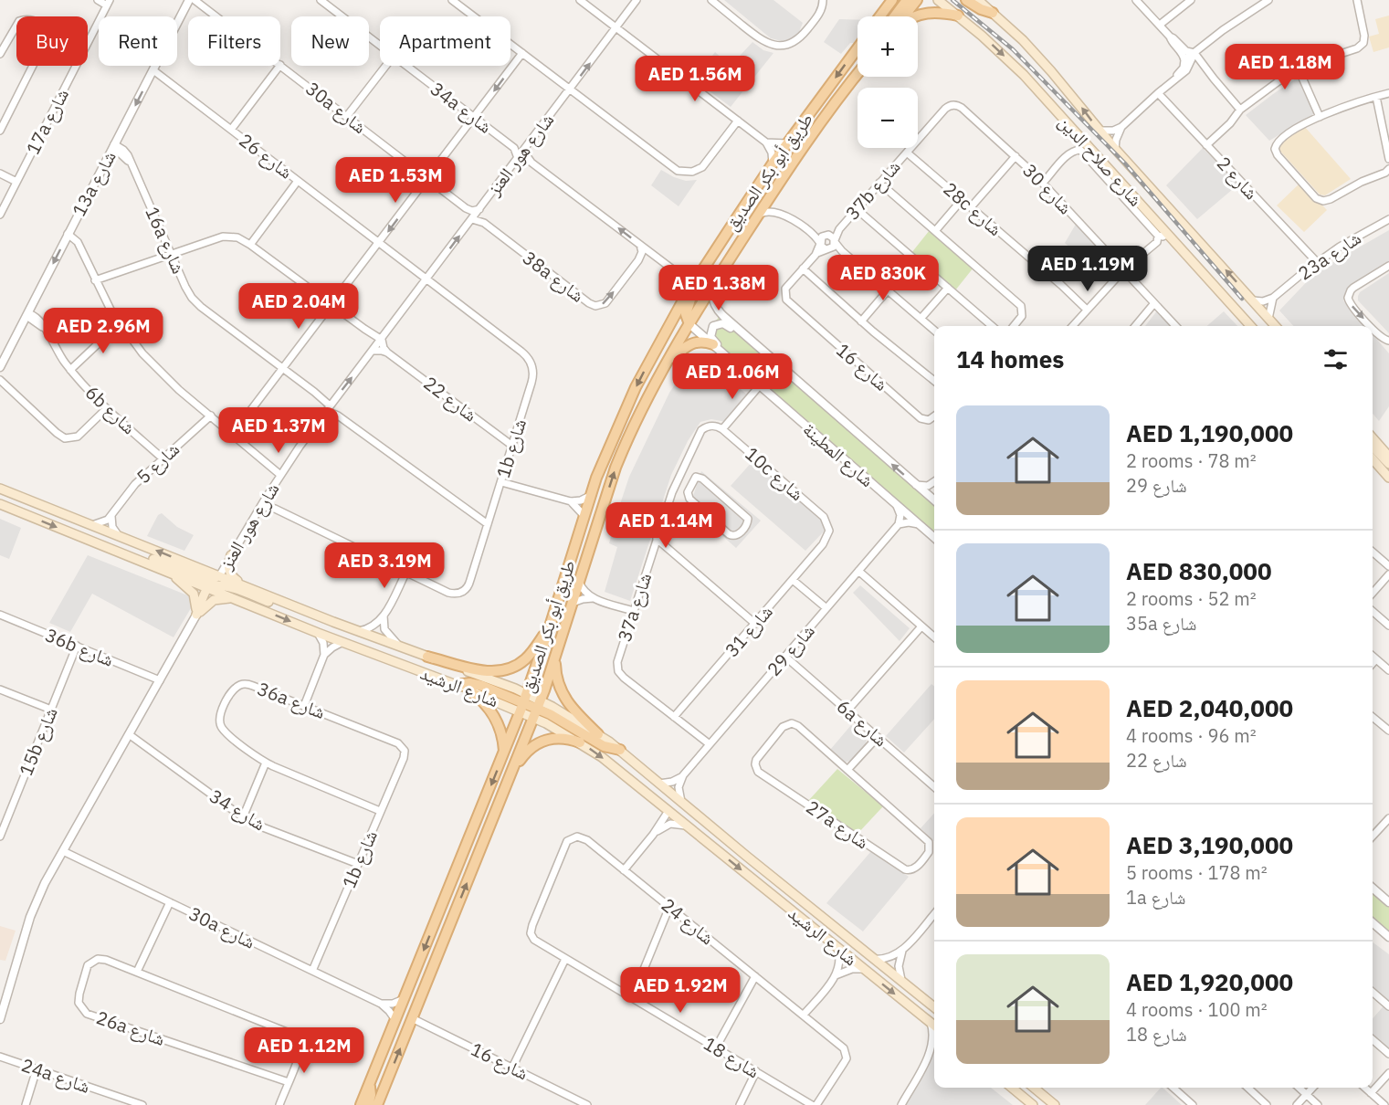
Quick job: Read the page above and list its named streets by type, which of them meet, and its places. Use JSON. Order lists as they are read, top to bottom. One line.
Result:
{"streets":{"main road":["شارع صلاح الدين","طريق أبو بكر الصديق","شارع الرشيد"],"street":["30a شارع","34a شارع","17a شارع","شارع هور العنز","شارع 26","شارع 2","13a شارع","شارع 30","37b شارع","28c شارع","16a شارع","23a شارع","38a شارع","شارع 16","شارع 22","6b شارع","1b شارع","شارع المطينة","شارع 5","10c شارع","37a شارع","شارع 31","36b شارع","شارع 29","36a شارع","6a شارع","15b شارع","شارع 34","27a شارع","شارع 24","26a شارع","شارع 18","24a شارع"]},"crossings":[["30a شارع","شارع هور العنز"],["30a شارع","طريق أبو بكر الصديق"],["30a شارع","1b شارع"],["34a شارع","شارع هور العنز"],["شارع هور العنز","شارع 26"],["شارع هور العنز","16a شارع"],["شارع هور العنز","38a شارع"],["شارع هور العنز","شارع 22"],["شارع هور العنز","شارع الرشيد"],["شارع 26","13a شارع"],["شارع 26","1b شارع"],["طريق أبو بكر الصديق","شارع 16"],["طريق أبو بكر الصديق","شارع المطينة"],["طريق أبو بكر الصديق","شارع الرشيد"],["شارع 2","23a شارع"],["13a شارع","16a شارع"],["13a شارع","6b شارع"],["شارع 30","37b شارع"],["37b شارع","28c شارع"],["شارع 22","1b شارع"],["6b شارع","شارع 5"],["1b شارع","36a شارع"],["1b شارع","شارع 34"],["شارع 5","شارع الرشيد"],["10c شارع","37a شارع"],["10c شارع","شارع 31"],["37a شارع","شارع 31"],["36b شارع","15b شارع"],["شارع 29","6a شارع"],["شارع 24","شارع 18"]],"one_way":["13a شارع"],"page":{"map_buttons":["+","−"],"chip":["Buy","Rent","Filters","New","Apartment"],"price":["AED 1.18M","AED 1.56M","AED 1.53M","AED 1.19M","AED 830K","AED 1.38M","AED 2.04M","AED 2.96M","AED 1.06M","AED 1.37M","AED 1.14M","AED 3.19M","AED 1.92M","AED 1.12M"],"heading":"14 homes","list":[{"name":"AED 1,190,000","note":"2 rooms · 78 m² · شارع 29"},{"name":"AED 830,000","note":"2 rooms · 52 m² · 35a شارع"},{"name":"AED 2,040,000","note":"4 rooms · 96 m² · شارع 22"},{"name":"AED 3,190,000","note":"5 rooms · 178 m² · 1a شارع"},{"name":"AED 1,920,000","note":"4 rooms · 100 m² · شارع 18"}]}}
